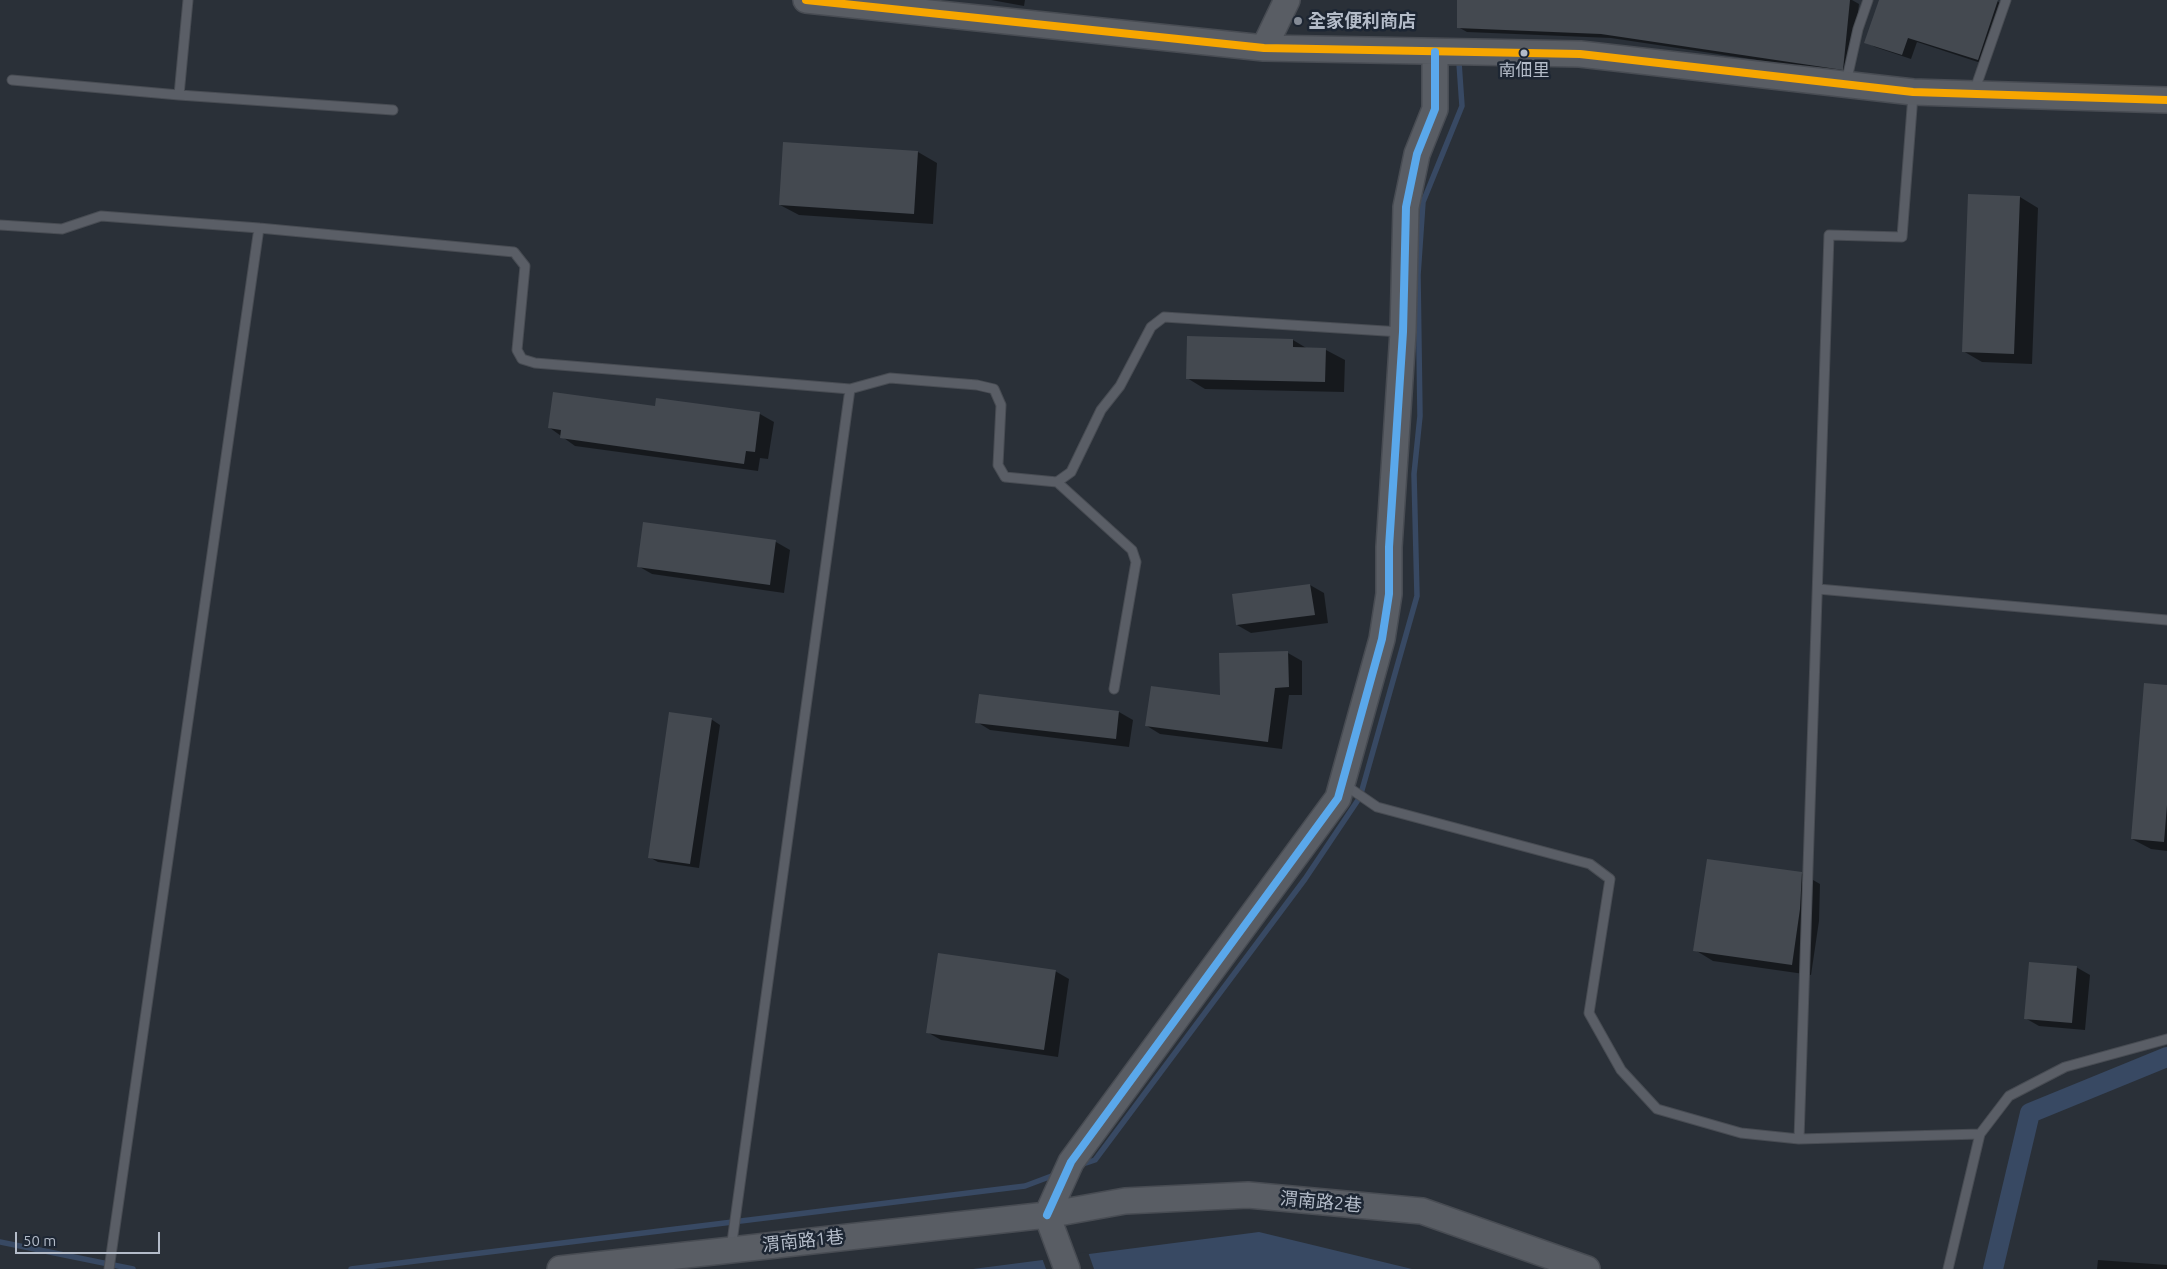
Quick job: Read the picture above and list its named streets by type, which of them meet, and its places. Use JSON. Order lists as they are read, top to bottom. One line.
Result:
{"streets":{"street":["渭南路2巷","渭南路1巷"]},"crossings":[["渭南路2巷","渭南路1巷"]],"places":["全家便利商店","南佃里"],"scale_bar":"50 m"}
